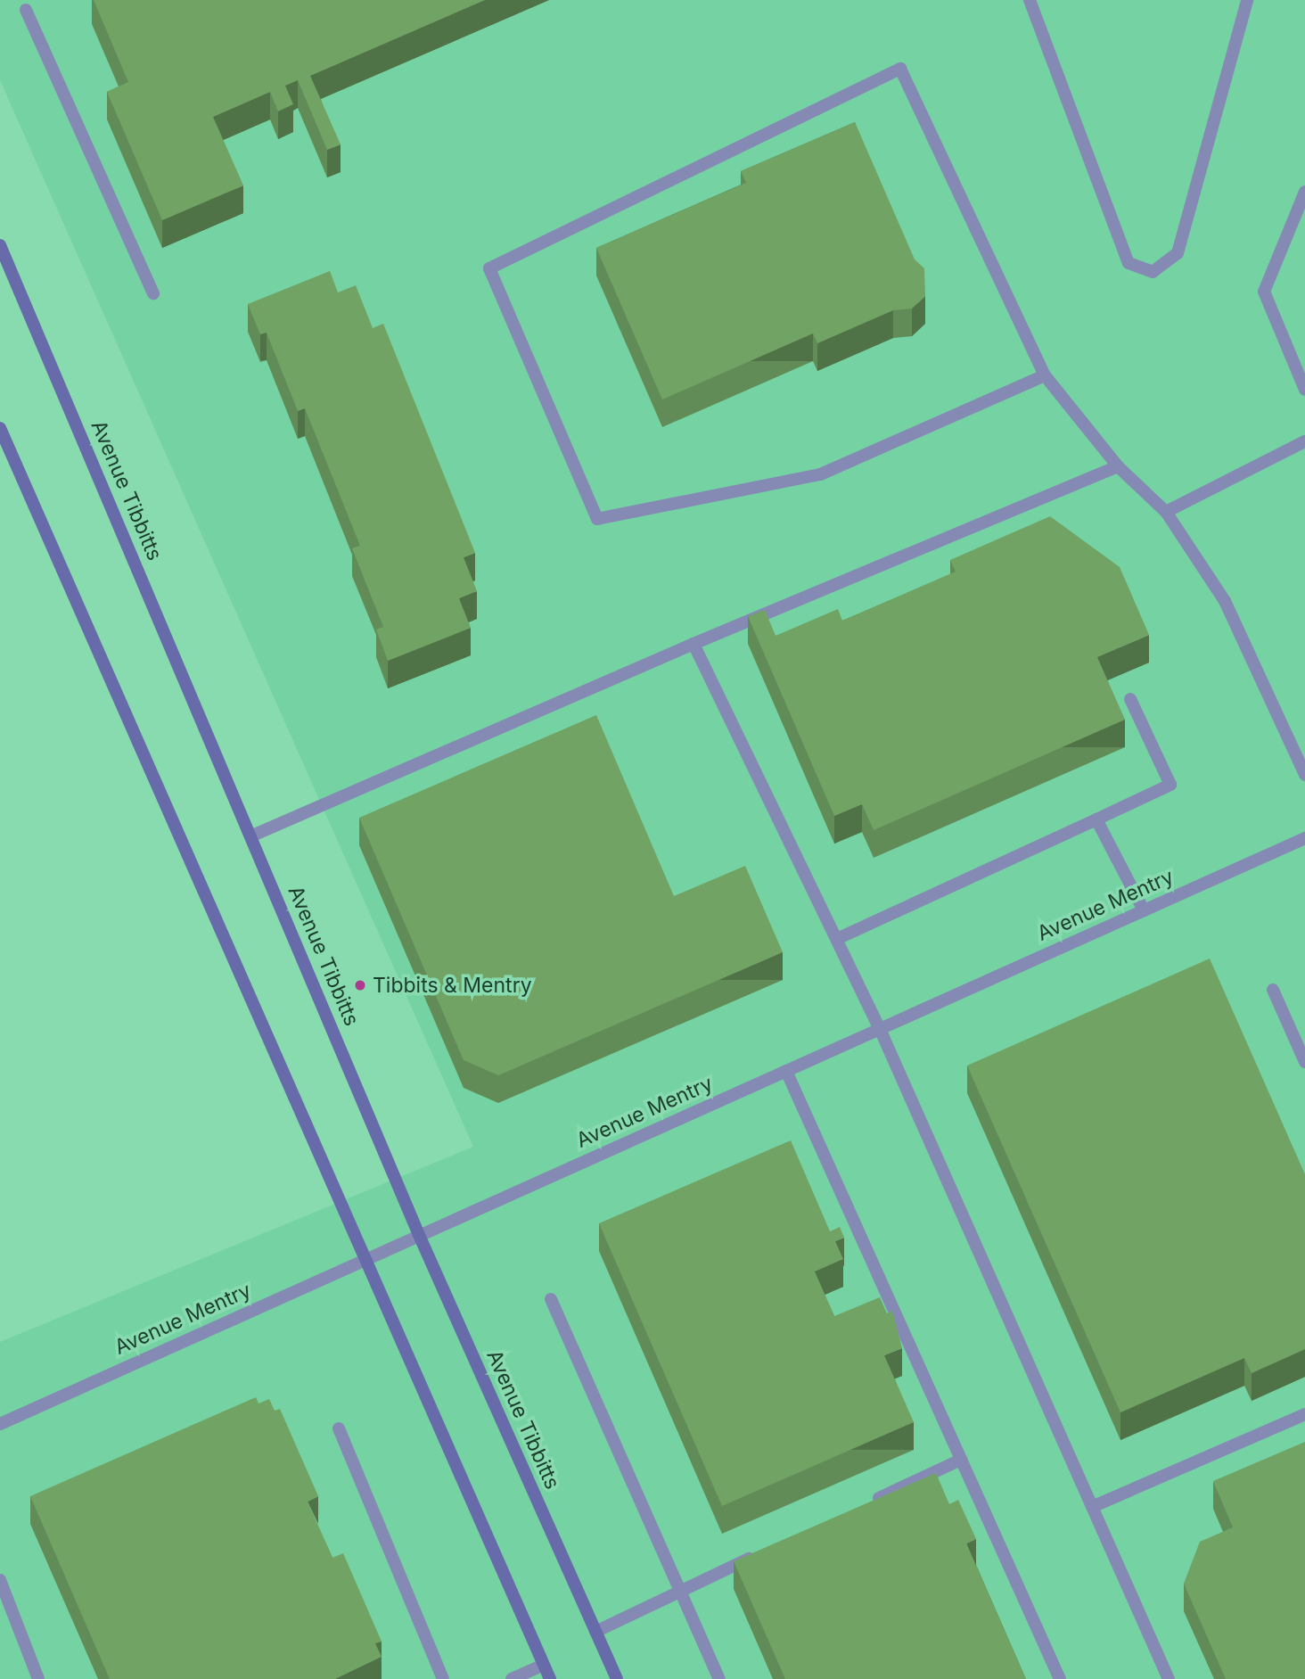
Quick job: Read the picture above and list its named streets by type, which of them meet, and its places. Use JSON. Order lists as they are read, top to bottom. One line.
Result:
{"streets":{"street":["Avenue Tibbitts","Avenue Mentry"]},"crossings":[["Avenue Tibbitts","Avenue Mentry"]],"places":["Tibbits & Mentry"]}
